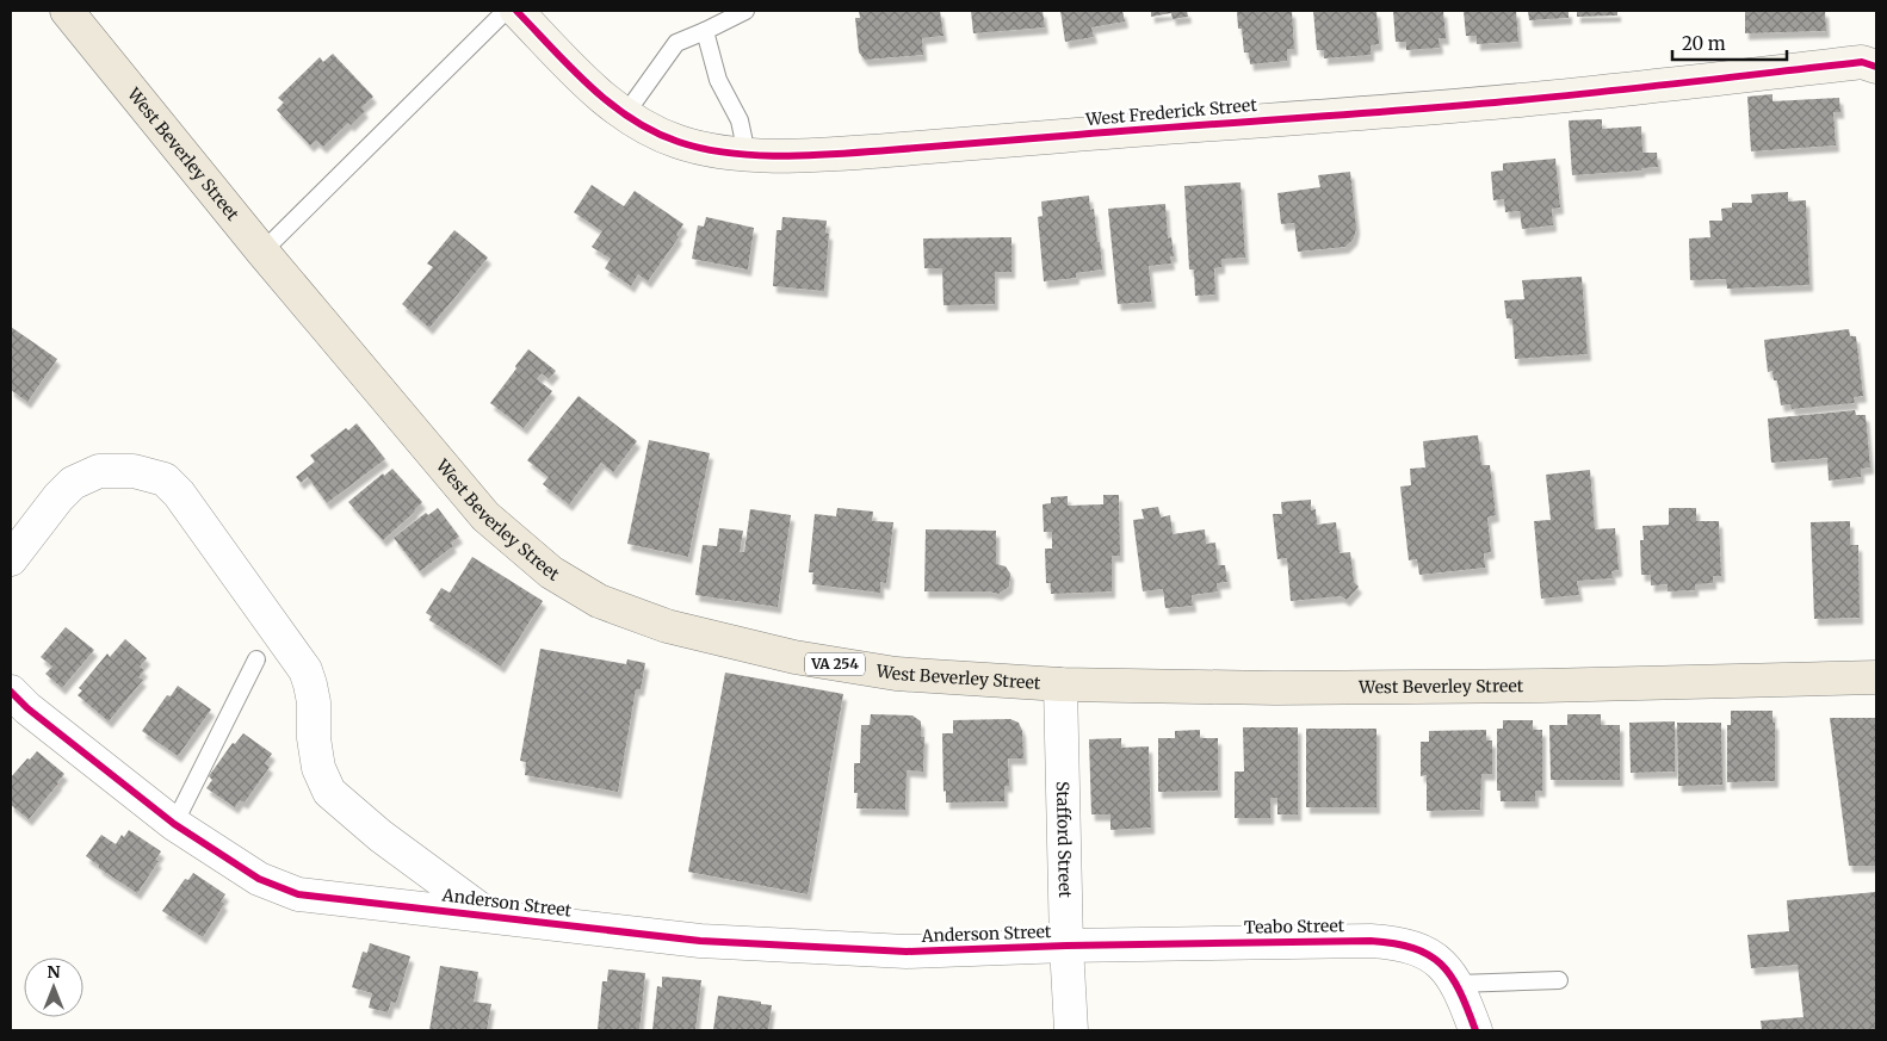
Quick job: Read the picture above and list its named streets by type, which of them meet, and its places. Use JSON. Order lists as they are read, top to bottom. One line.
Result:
{"streets":{"main road":["West Beverley Street","VA 254"],"street":["West Frederick Street","Stafford Street","Anderson Street","Teabo Street"]},"crossings":[["West Beverley Street","Stafford Street"],["Stafford Street","Anderson Street"],["Stafford Street","Teabo Street"],["Anderson Street","Teabo Street"]],"scale_bar":"20 m","north":"top"}
